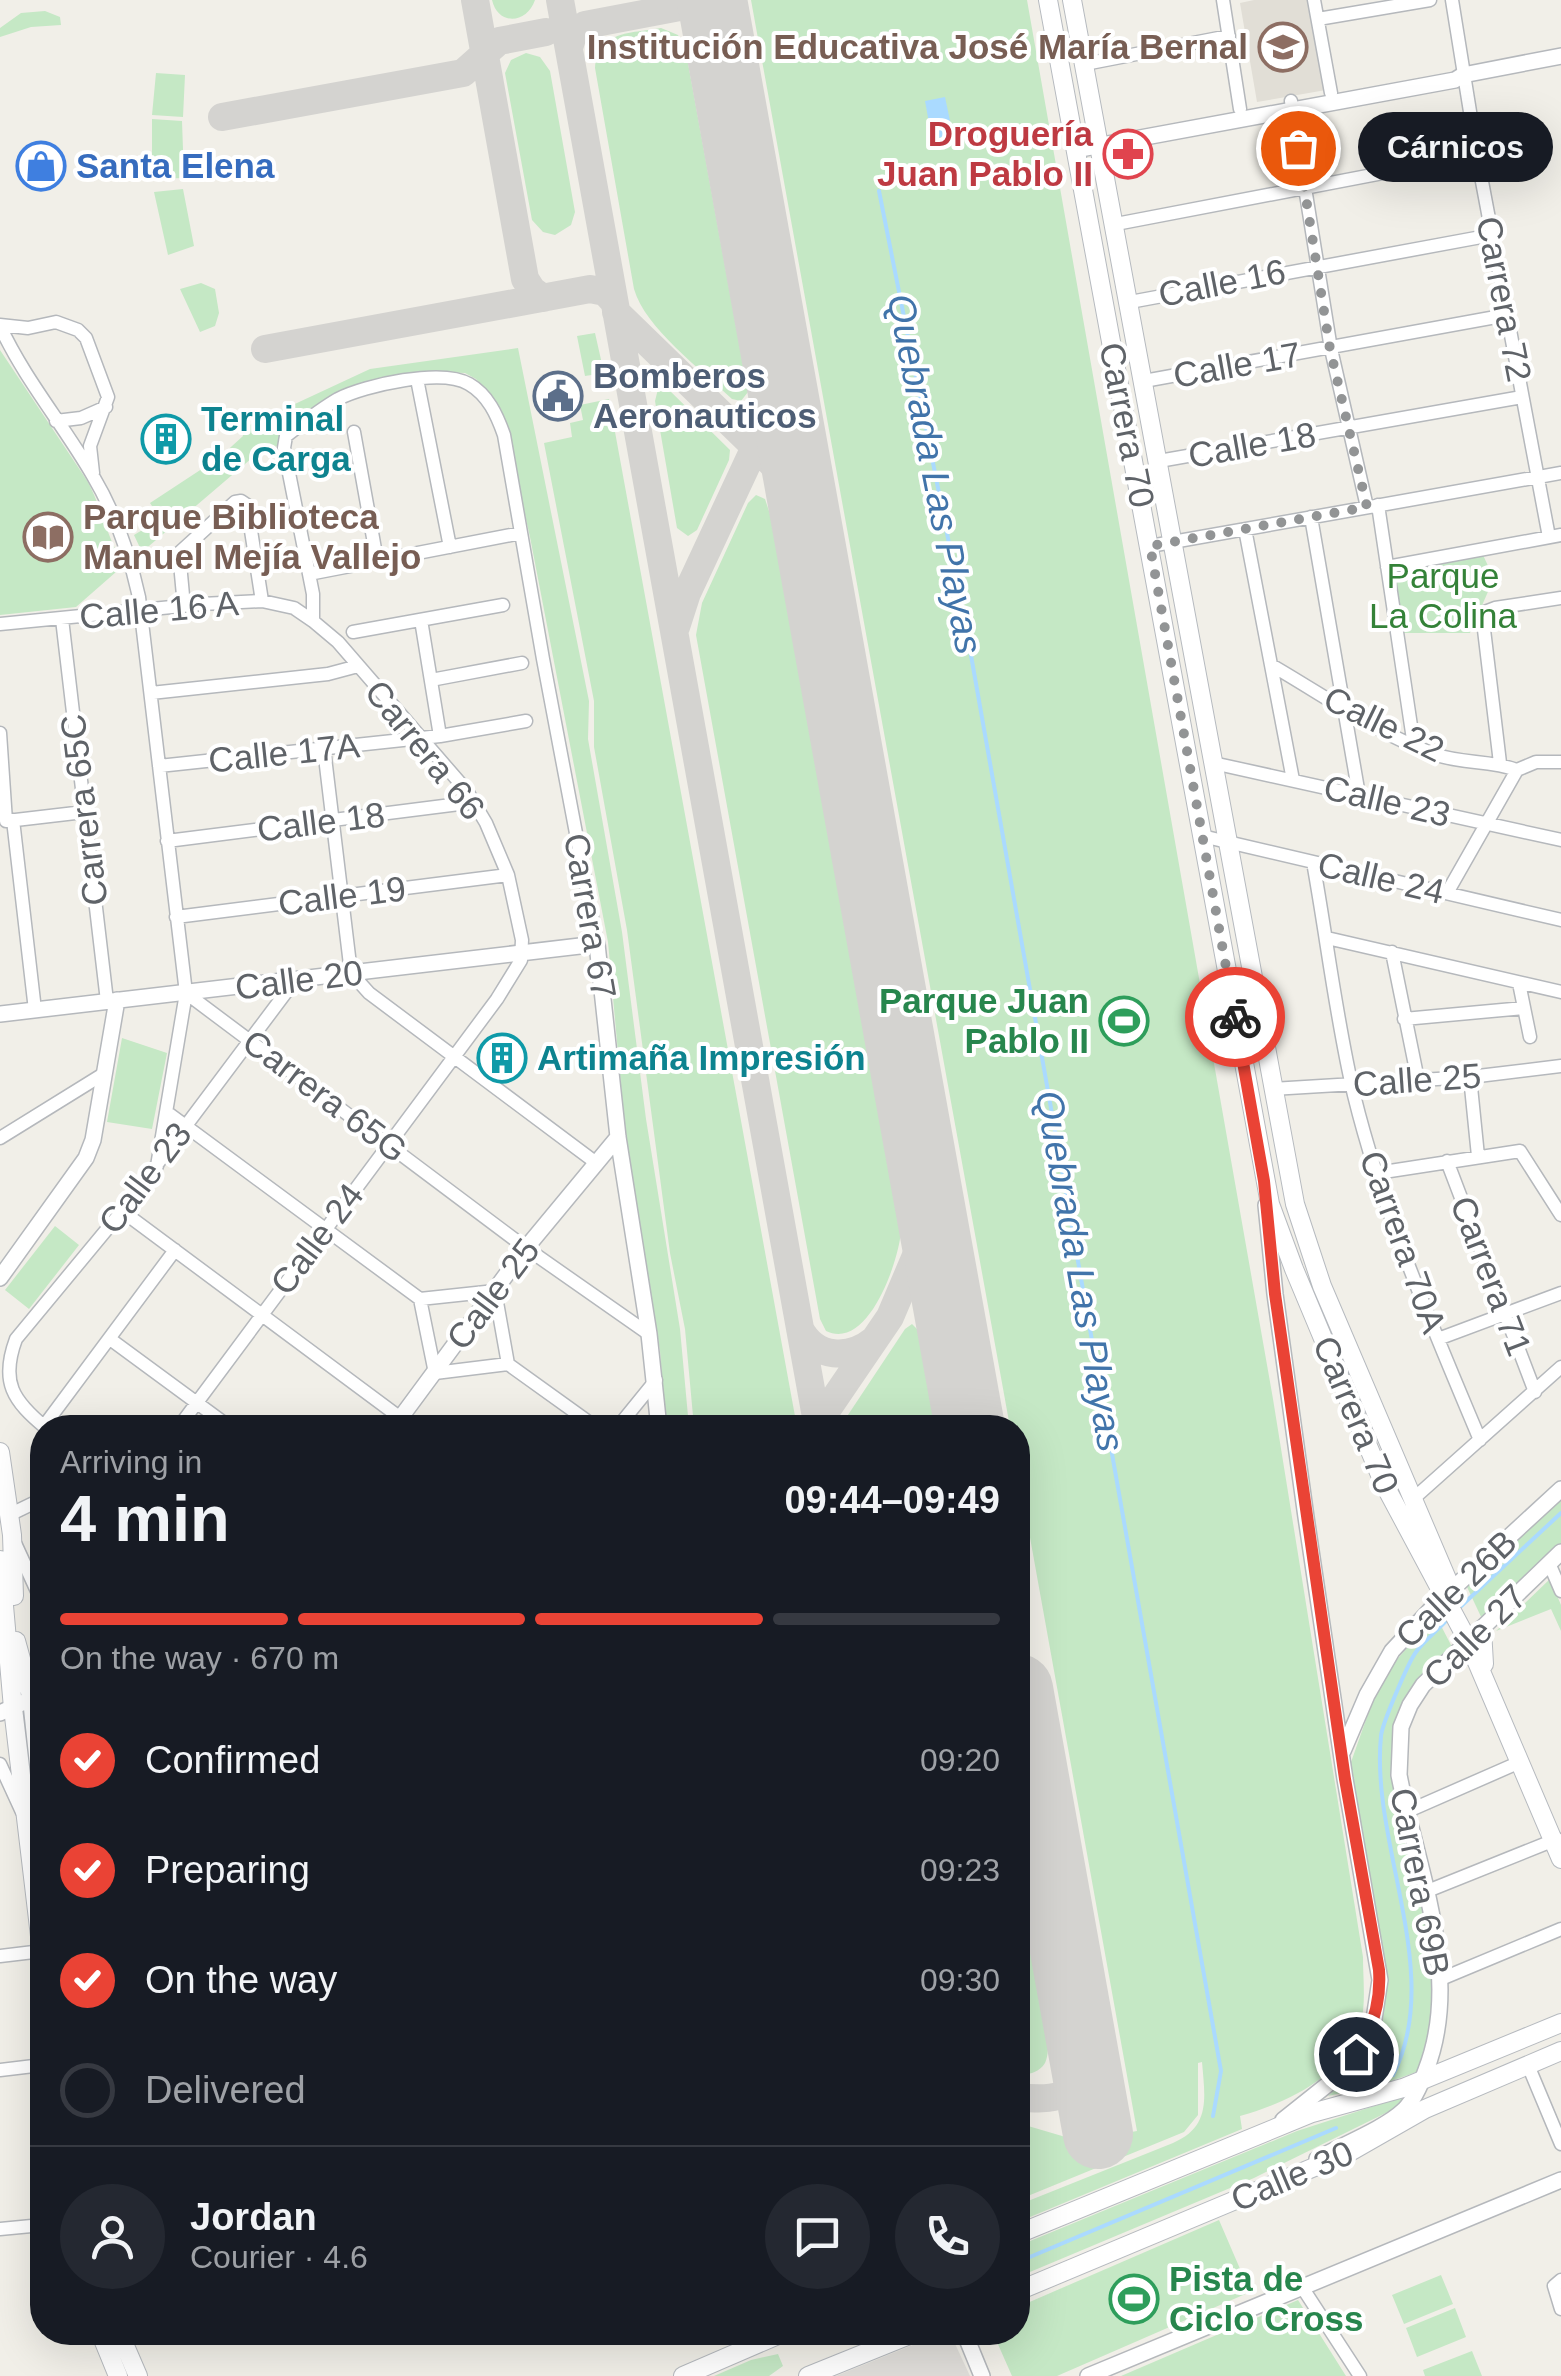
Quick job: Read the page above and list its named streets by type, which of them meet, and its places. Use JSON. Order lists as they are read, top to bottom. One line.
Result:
{"streets":{"main road":["Carrera 70","Calle 30"],"street":["Calle 16","Carrera 72","Calle 17","Calle 18","Calle 16 A","Calle 22","Carrera 66","Calle 17A","Calle 23","Carrera 65C","Calle 24","Calle 19","Carrera 67","Calle 20","Calle 25","Carrera 65G","Carrera 70A","Carrera 71","Calle 26B","Calle 27","Carrera 69B"]},"crossings":[["Calle 16","Carrera 72"],["Calle 16","Carrera 70"],["Carrera 72","Calle 17"],["Carrera 72","Calle 18"],["Calle 17","Carrera 70"],["Carrera 70","Calle 18"],["Carrera 70","Calle 23"],["Carrera 70","Calle 24"],["Carrera 70","Calle 25"],["Carrera 70","Calle 26B"],["Carrera 70","Calle 27"],["Carrera 70","Carrera 69B"],["Calle 18","Carrera 66"],["Calle 16 A","Carrera 66"],["Calle 16 A","Carrera 65C"],["Carrera 66","Calle 17A"],["Carrera 66","Calle 24"],["Carrera 66","Calle 19"],["Carrera 66","Calle 20"],["Calle 23","Carrera 65C"],["Calle 23","Calle 20"],["Calle 23","Carrera 65G"],["Carrera 65C","Calle 20"],["Calle 24","Calle 20"],["Calle 24","Carrera 65G"],["Calle 24","Carrera 70A"],["Carrera 67","Calle 20"],["Carrera 67","Calle 25"],["Carrera 67","Carrera 65G"],["Calle 20","Carrera 65G"],["Calle 25","Carrera 65G"],["Calle 25","Carrera 70A"],["Calle 25","Carrera 71"],["Calle 26B","Carrera 69B"],["Calle 27","Carrera 69B"],["Carrera 69B","Calle 30"]],"water":["Quebrada Las Playas"],"parks":["Parque La Colina"],"places":{"school or university":["Institución Educativa José María Bernal"],"other":["Cárnicos"],"pharmacy":["Droguería Juan Pablo II"],"shop":["Santa Elena"],"public building":["Bomberos Aeronauticos"],"building":["Terminal de Carga","Artimaña Impresión"],"library":["Parque Biblioteca Manuel Mejía Vallejo"],"sports":["Parque Juan Pablo II","Pista de Ciclo Cross"]},"page":{"bubble":"Cárnicos","heading":["4 min","Arriving in","09:44–09:49"],"panel":["Jordan","Courier · 4.6"],"bar":"On the way · 670 m","list":[["Confirmed","09:20"],["Preparing","09:23"],["On the way","09:30"],"Delivered"]}}
